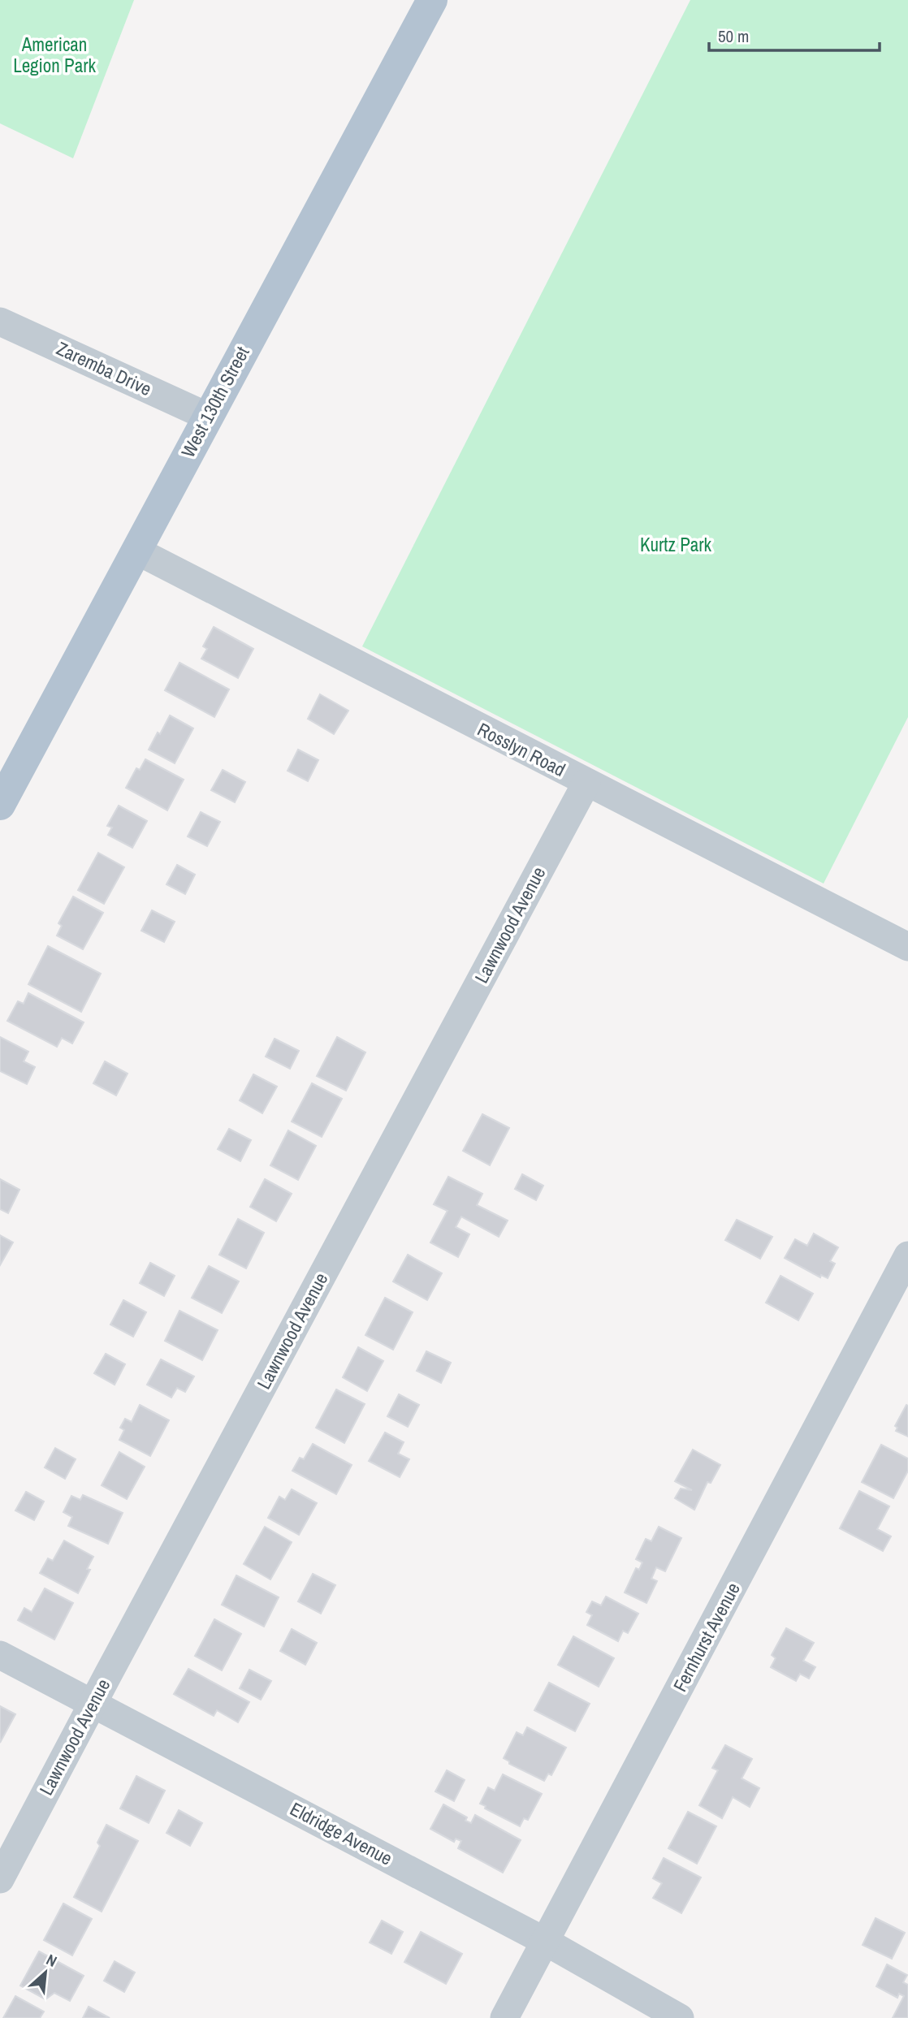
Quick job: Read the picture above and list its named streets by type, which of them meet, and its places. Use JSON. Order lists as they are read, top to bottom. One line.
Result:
{"streets":{"main road":["West 130th Street"],"street":["Zaremba Drive","Rosslyn Road","Lawnwood Avenue","Fernhurst Avenue","Eldridge Avenue"]},"crossings":[["Zaremba Drive","West 130th Street"],["West 130th Street","Rosslyn Road"],["Rosslyn Road","Lawnwood Avenue"],["Lawnwood Avenue","Eldridge Avenue"],["Fernhurst Avenue","Eldridge Avenue"]],"parks":["American Legion Park","Kurtz Park"],"scale_bar":"50 m","north":"top right"}
